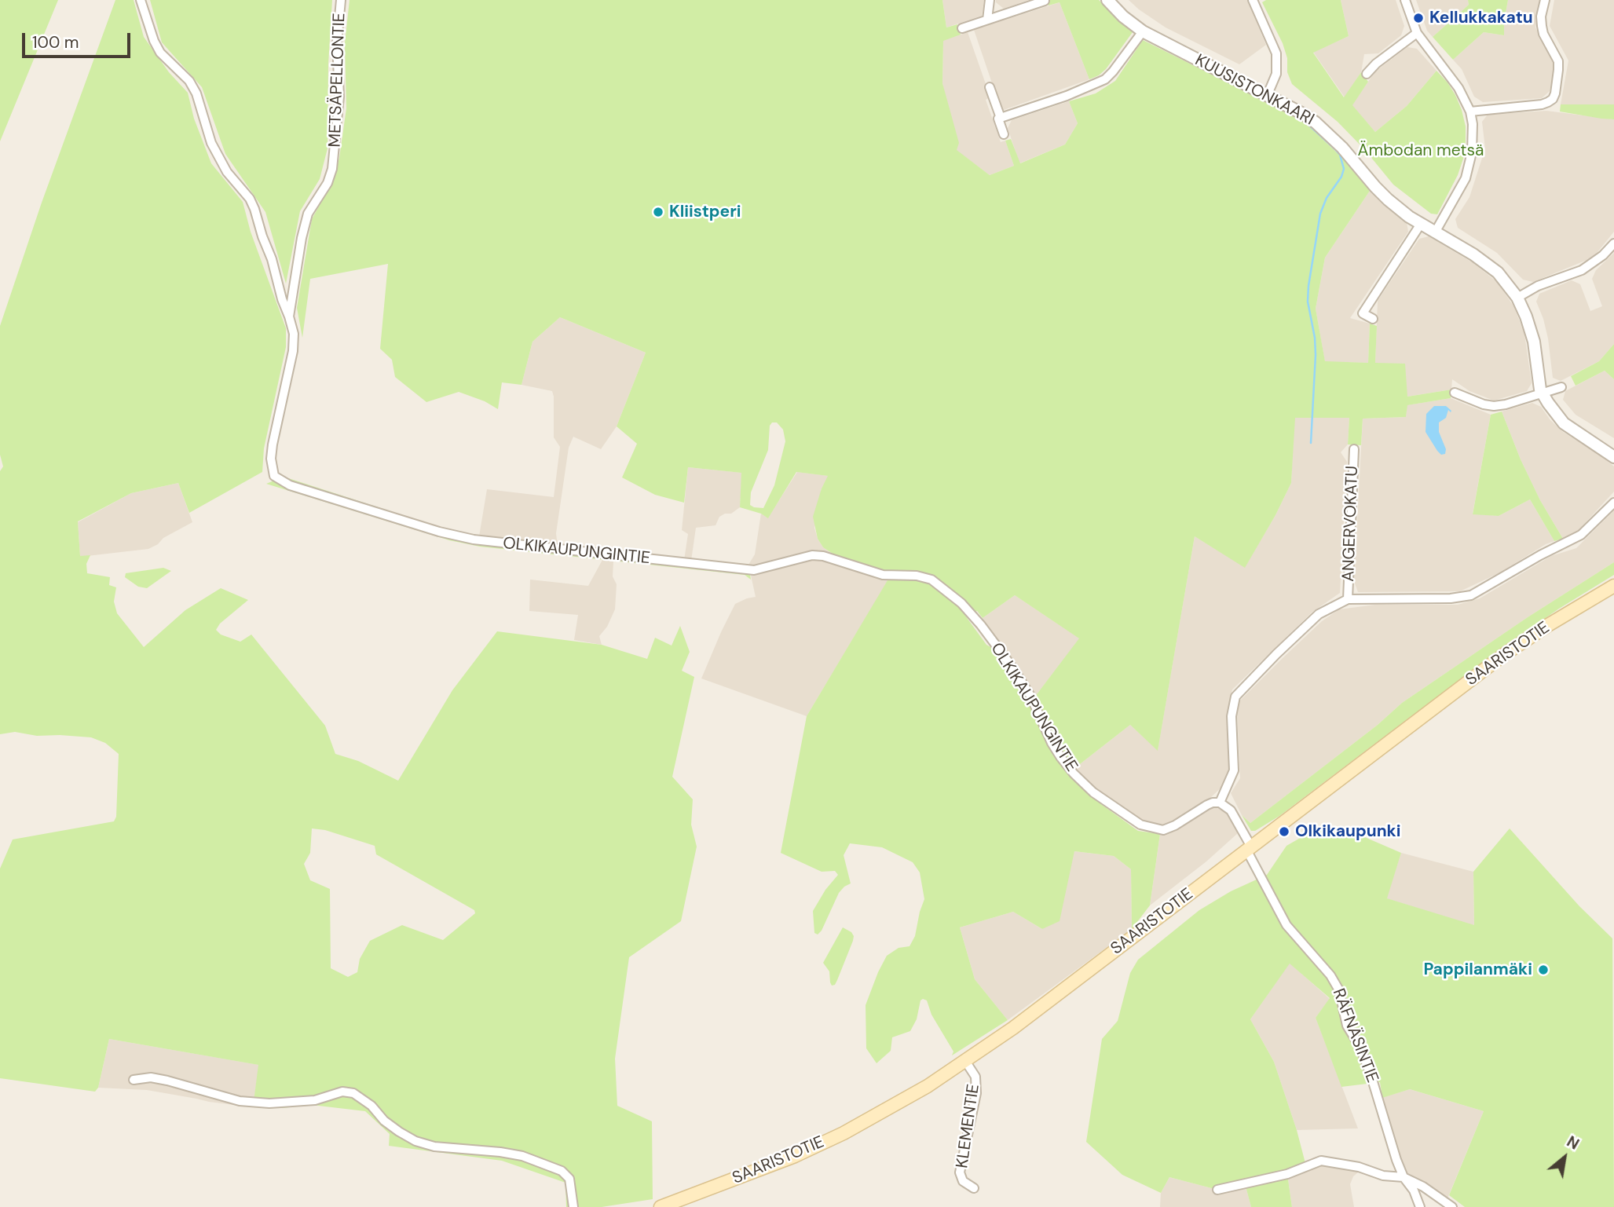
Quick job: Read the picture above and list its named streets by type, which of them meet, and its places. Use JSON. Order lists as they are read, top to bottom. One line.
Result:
{"streets":{"main road":["SAARISTOTIE"],"street":["METSÄPELLONTIE","KUUSISTONKAARI","ANGERVOKATU","OLKIKAUPUNGINTIE","RÄFNÄSINTIE","KLEMENTIE"]},"crossings":[["METSÄPELLONTIE","OLKIKAUPUNGINTIE"],["SAARISTOTIE","RÄFNÄSINTIE"],["SAARISTOTIE","KLEMENTIE"]],"parks":["Ämbodan metsä"],"places":["Kellukkakatu","Kliistperi","Olkikaupunki","Pappilanmäki"],"scale_bar":"100 m","north":"top right"}
